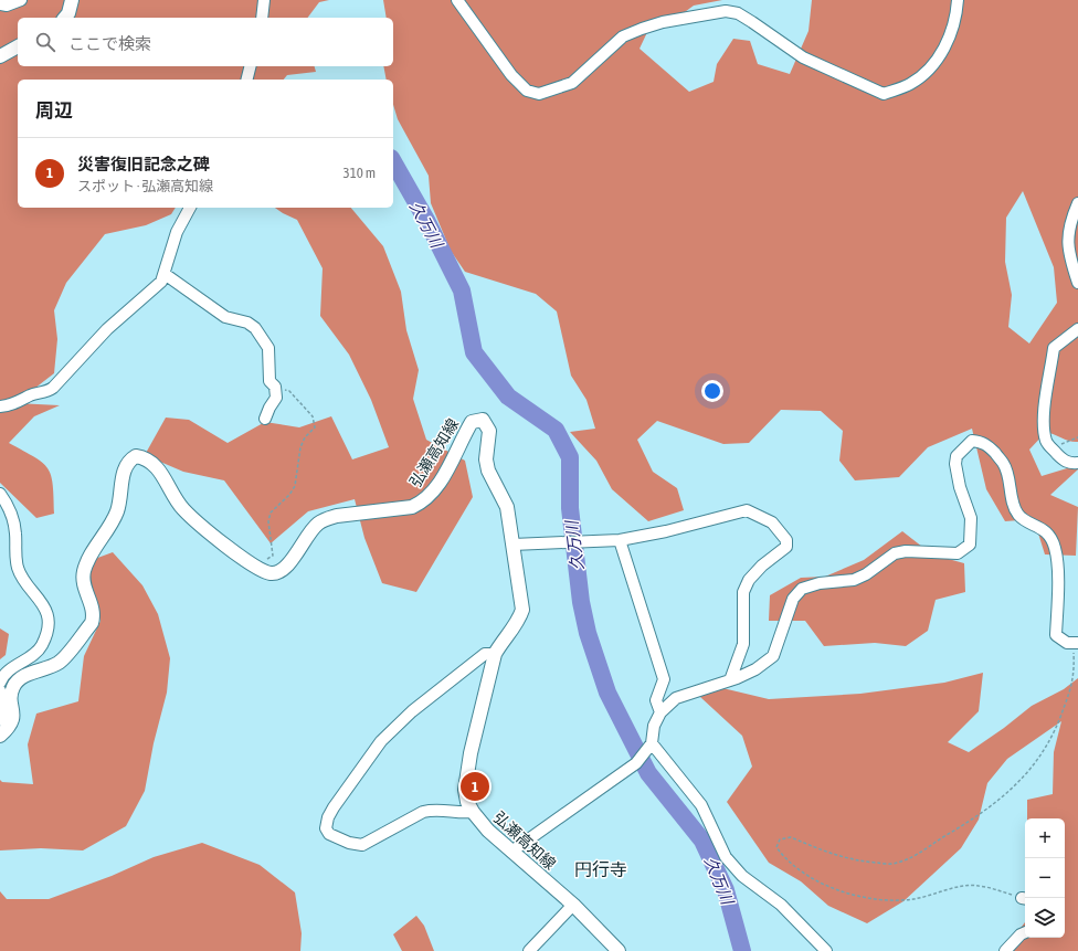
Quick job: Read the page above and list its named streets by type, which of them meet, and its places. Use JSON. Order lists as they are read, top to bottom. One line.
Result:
{"streets":{"main road":["弘瀬高知線"]},"districts":["円行寺"],"water":["久万川"],"page":{"search":"ここで検索","heading":"周辺","list":[{"mark":"1","name":"災害復旧記念之碑","note":"スポット · 弘瀬高知線","value":"310 m"}],"pins":"1","map_buttons":["+","−"]}}
